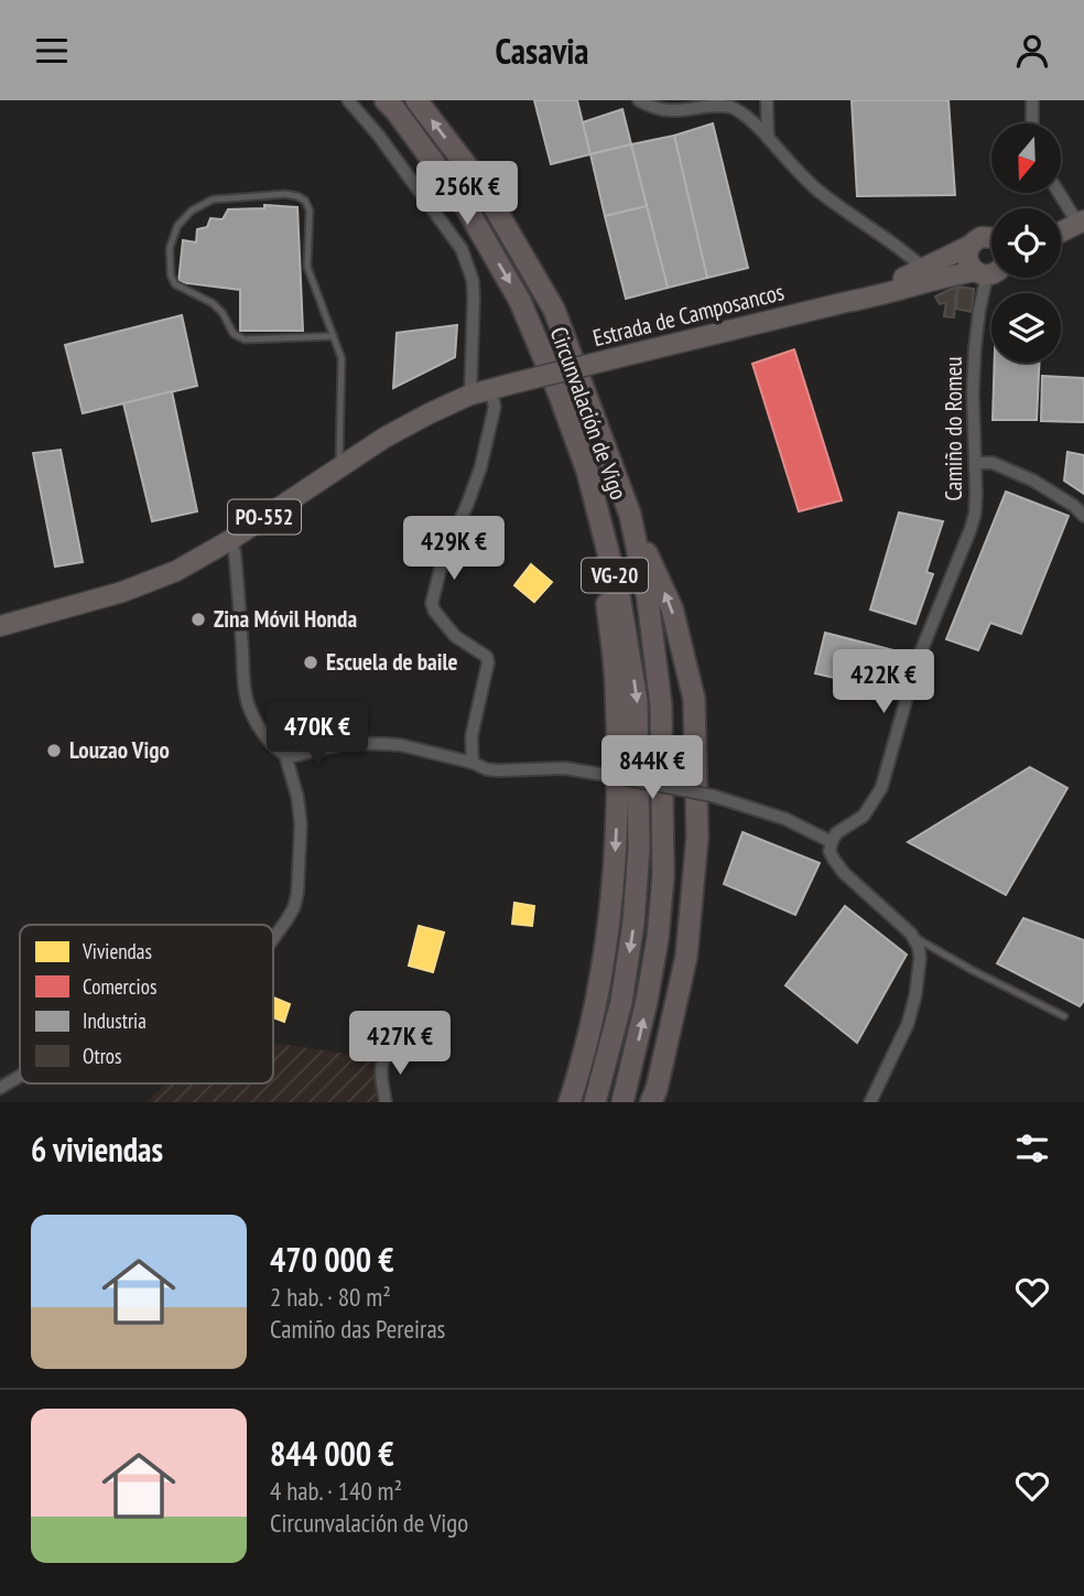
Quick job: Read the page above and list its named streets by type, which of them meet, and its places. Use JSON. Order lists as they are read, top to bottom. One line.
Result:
{"streets":{"highway":["Circunvalación de Vigo","VG-20"],"main road":["Estrada de Camposancos","PO-552"],"street":["Camiño do Romeu"]},"places":["Zina Móvil Honda","Escuela de baile","Louzao Vigo"],"legend":["Viviendas","Comercios","Industria","Otros"],"north":"bottom","page":{"header":"Casavia","price":["256K €","429K €","422K €","470K €","844K €","427K €"],"heading":"6 viviendas","list":[{"name":"470 000 €","note":"2 hab. · 80 m² · Camiño das Pereiras"},{"name":"844 000 €","note":"4 hab. · 140 m² · Circunvalación de Vigo"}]}}
